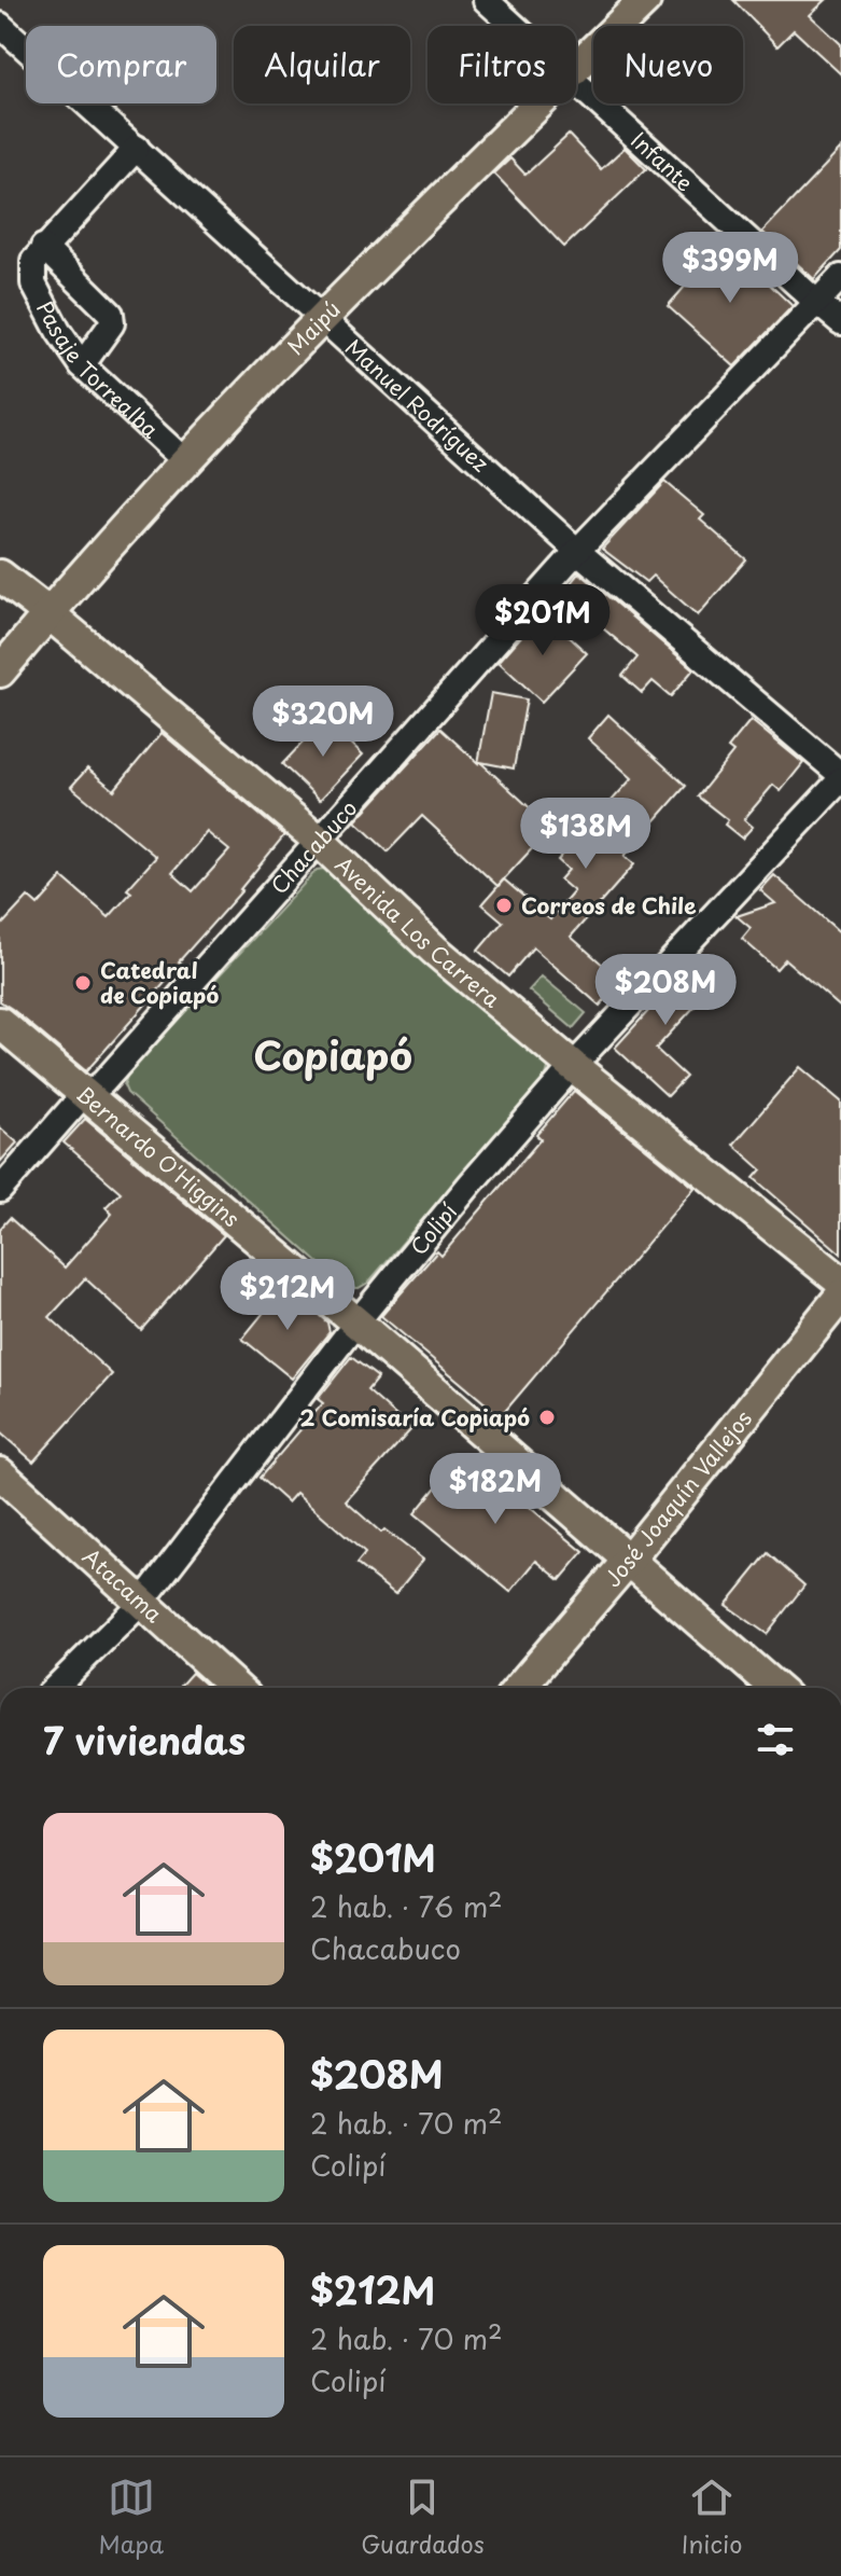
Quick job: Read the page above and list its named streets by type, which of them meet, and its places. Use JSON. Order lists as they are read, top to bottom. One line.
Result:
{"streets":{"main road":["Maipú","Avenida Los Carrera","Bernardo O'Higgins","José Joaquín Vallejos","Atacama"],"street":["Infante","Pasaje Torrealba","Manuel Rodríguez","Chacabuco","Colipí"]},"crossings":[["Infante","Chacabuco"],["Maipú","Pasaje Torrealba"],["Maipú","Manuel Rodríguez"],["Maipú","Avenida Los Carrera"],["Manuel Rodríguez","Chacabuco"],["Manuel Rodríguez","Colipí"],["Chacabuco","Avenida Los Carrera"],["Chacabuco","Bernardo O'Higgins"],["Avenida Los Carrera","Colipí"],["Bernardo O'Higgins","Colipí"],["Bernardo O'Higgins","José Joaquín Vallejos"],["Colipí","Atacama"]],"districts":["Copiapó"],"places":["Correos de Chile","Catedral de Copiapó","2 Comisaría Copiapó"],"page":{"chip":["Comprar","Alquilar","Filtros","Nuevo"],"price":["$399M","$201M","$320M","$138M","$208M","$212M","$182M"],"heading":"7 viviendas","list":[{"name":"$201M","note":"2 hab. · 76 m² · Chacabuco"},{"name":"$208M","note":"2 hab. · 70 m² · Colipí"},{"name":"$212M","note":"2 hab. · 70 m² · Colipí"}],"tabs":["Mapa","Guardados","Inicio"]}}
